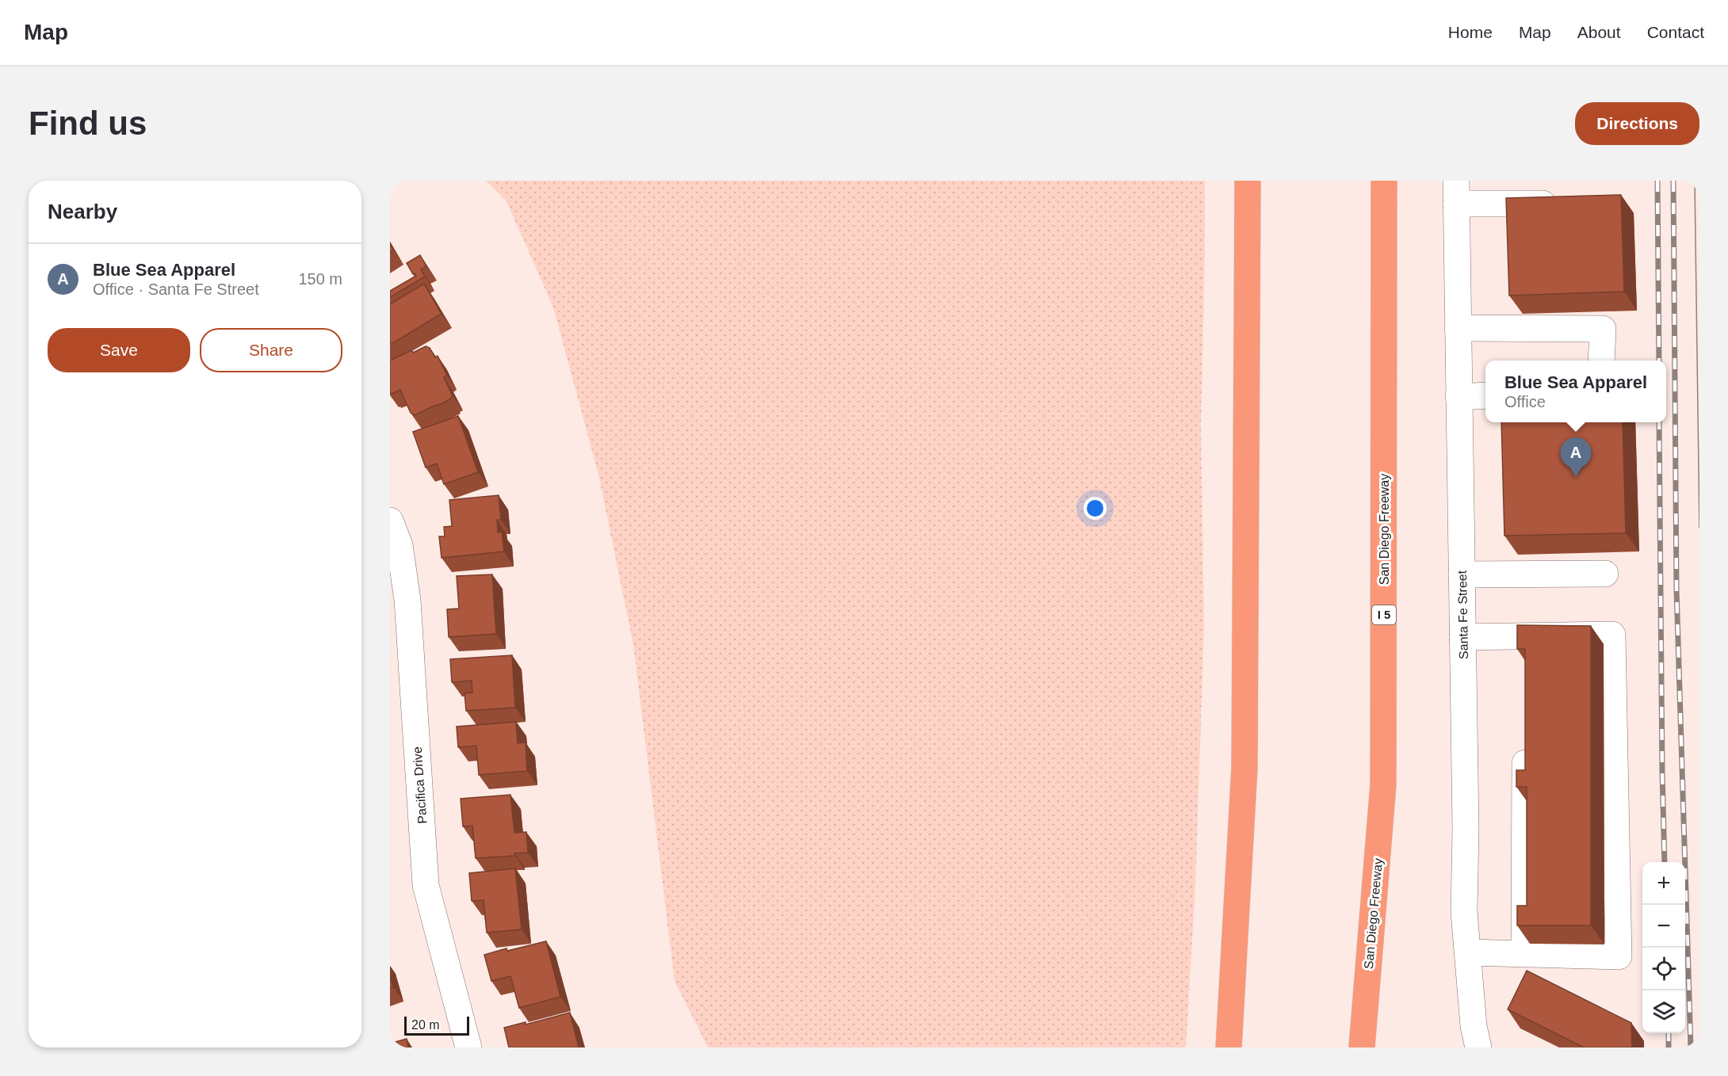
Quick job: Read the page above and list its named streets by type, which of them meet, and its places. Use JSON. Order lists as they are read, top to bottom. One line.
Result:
{"streets":{"highway":["San Diego Freeway","I 5"],"street":["Santa Fe Street","Pacifica Drive"]},"scale_bar":"20 m","page":{"header":"Map","nav":["Home","Map","About","Contact"],"buttons":["Directions",["Save","Share"]],"title":"Find us","heading":"Nearby","list":[{"mark":"A","name":"Blue Sea Apparel","note":"Office · Santa Fe Street","value":"150 m"}],"popup":["Blue Sea Apparel","Office"],"pins":"A","map_buttons":["+","−"],"scale":"20 m"}}
